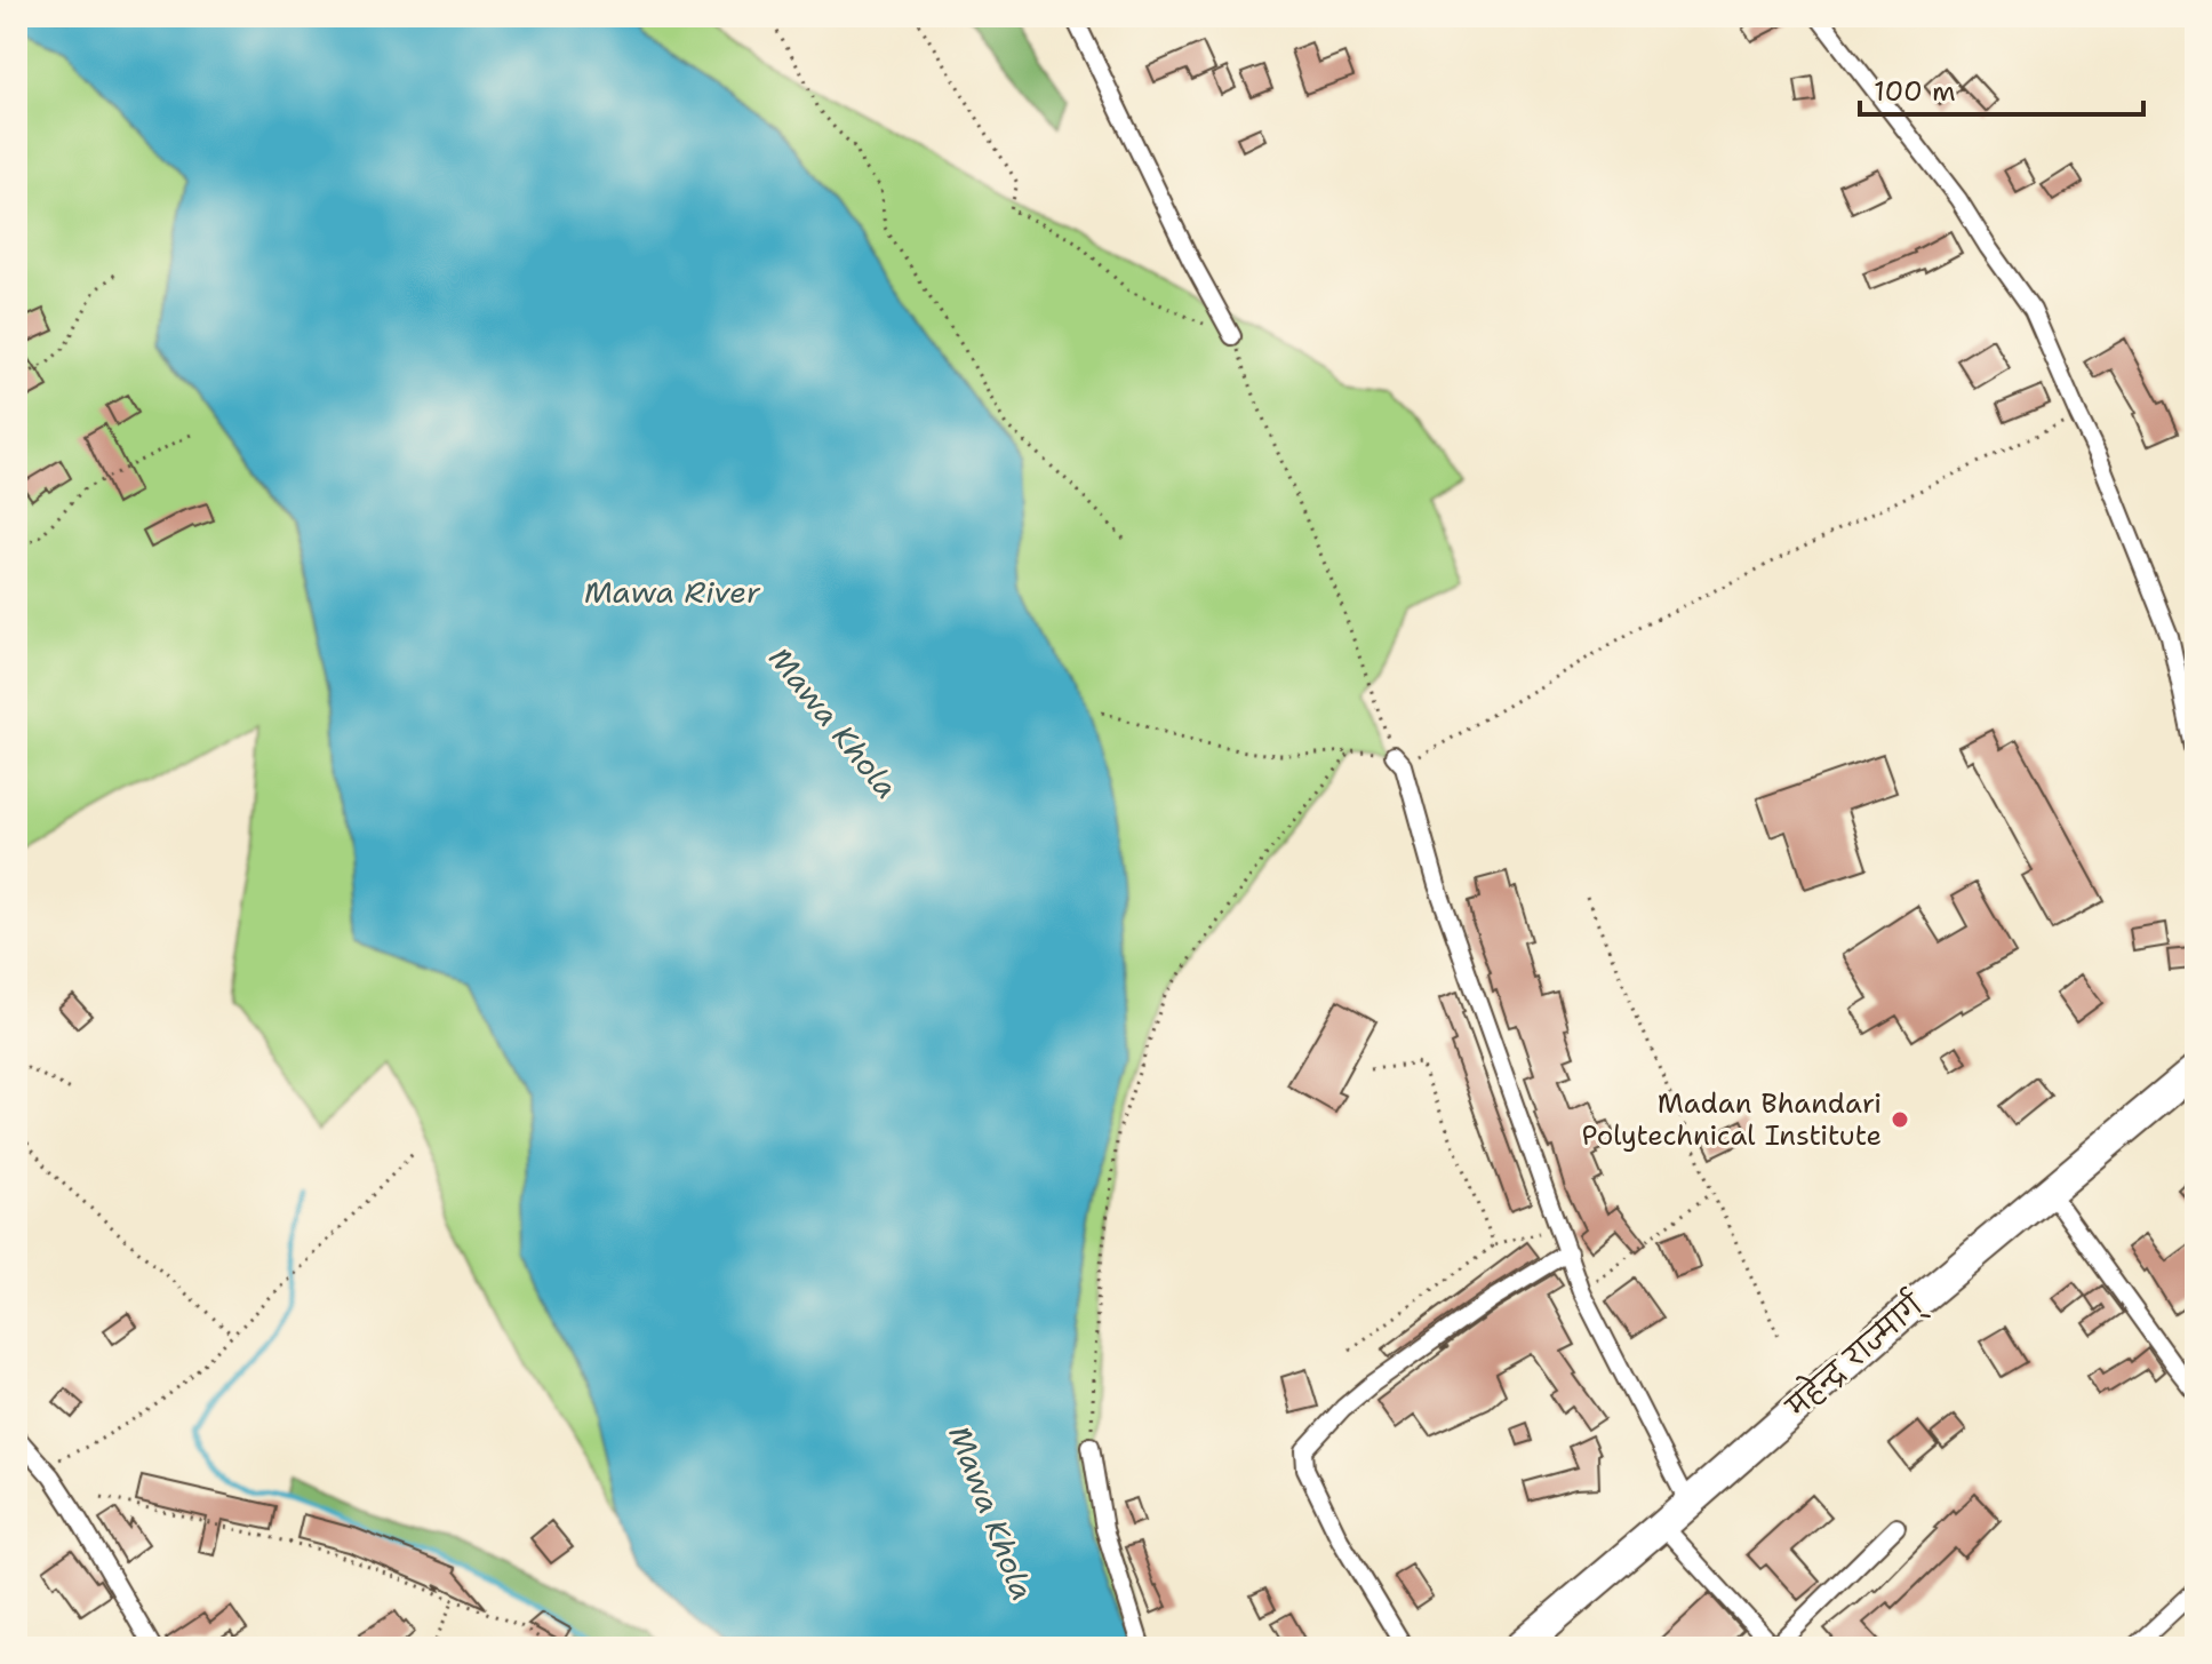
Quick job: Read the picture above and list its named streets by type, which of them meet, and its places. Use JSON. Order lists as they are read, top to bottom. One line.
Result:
{"streets":{"highway":["महेन्द्र राज्मार्ग्"]},"water":["Mawa River","Mawa Khola"],"places":["Madan Bhandari Polytechnical Institute"],"scale_bar":"100 m"}
